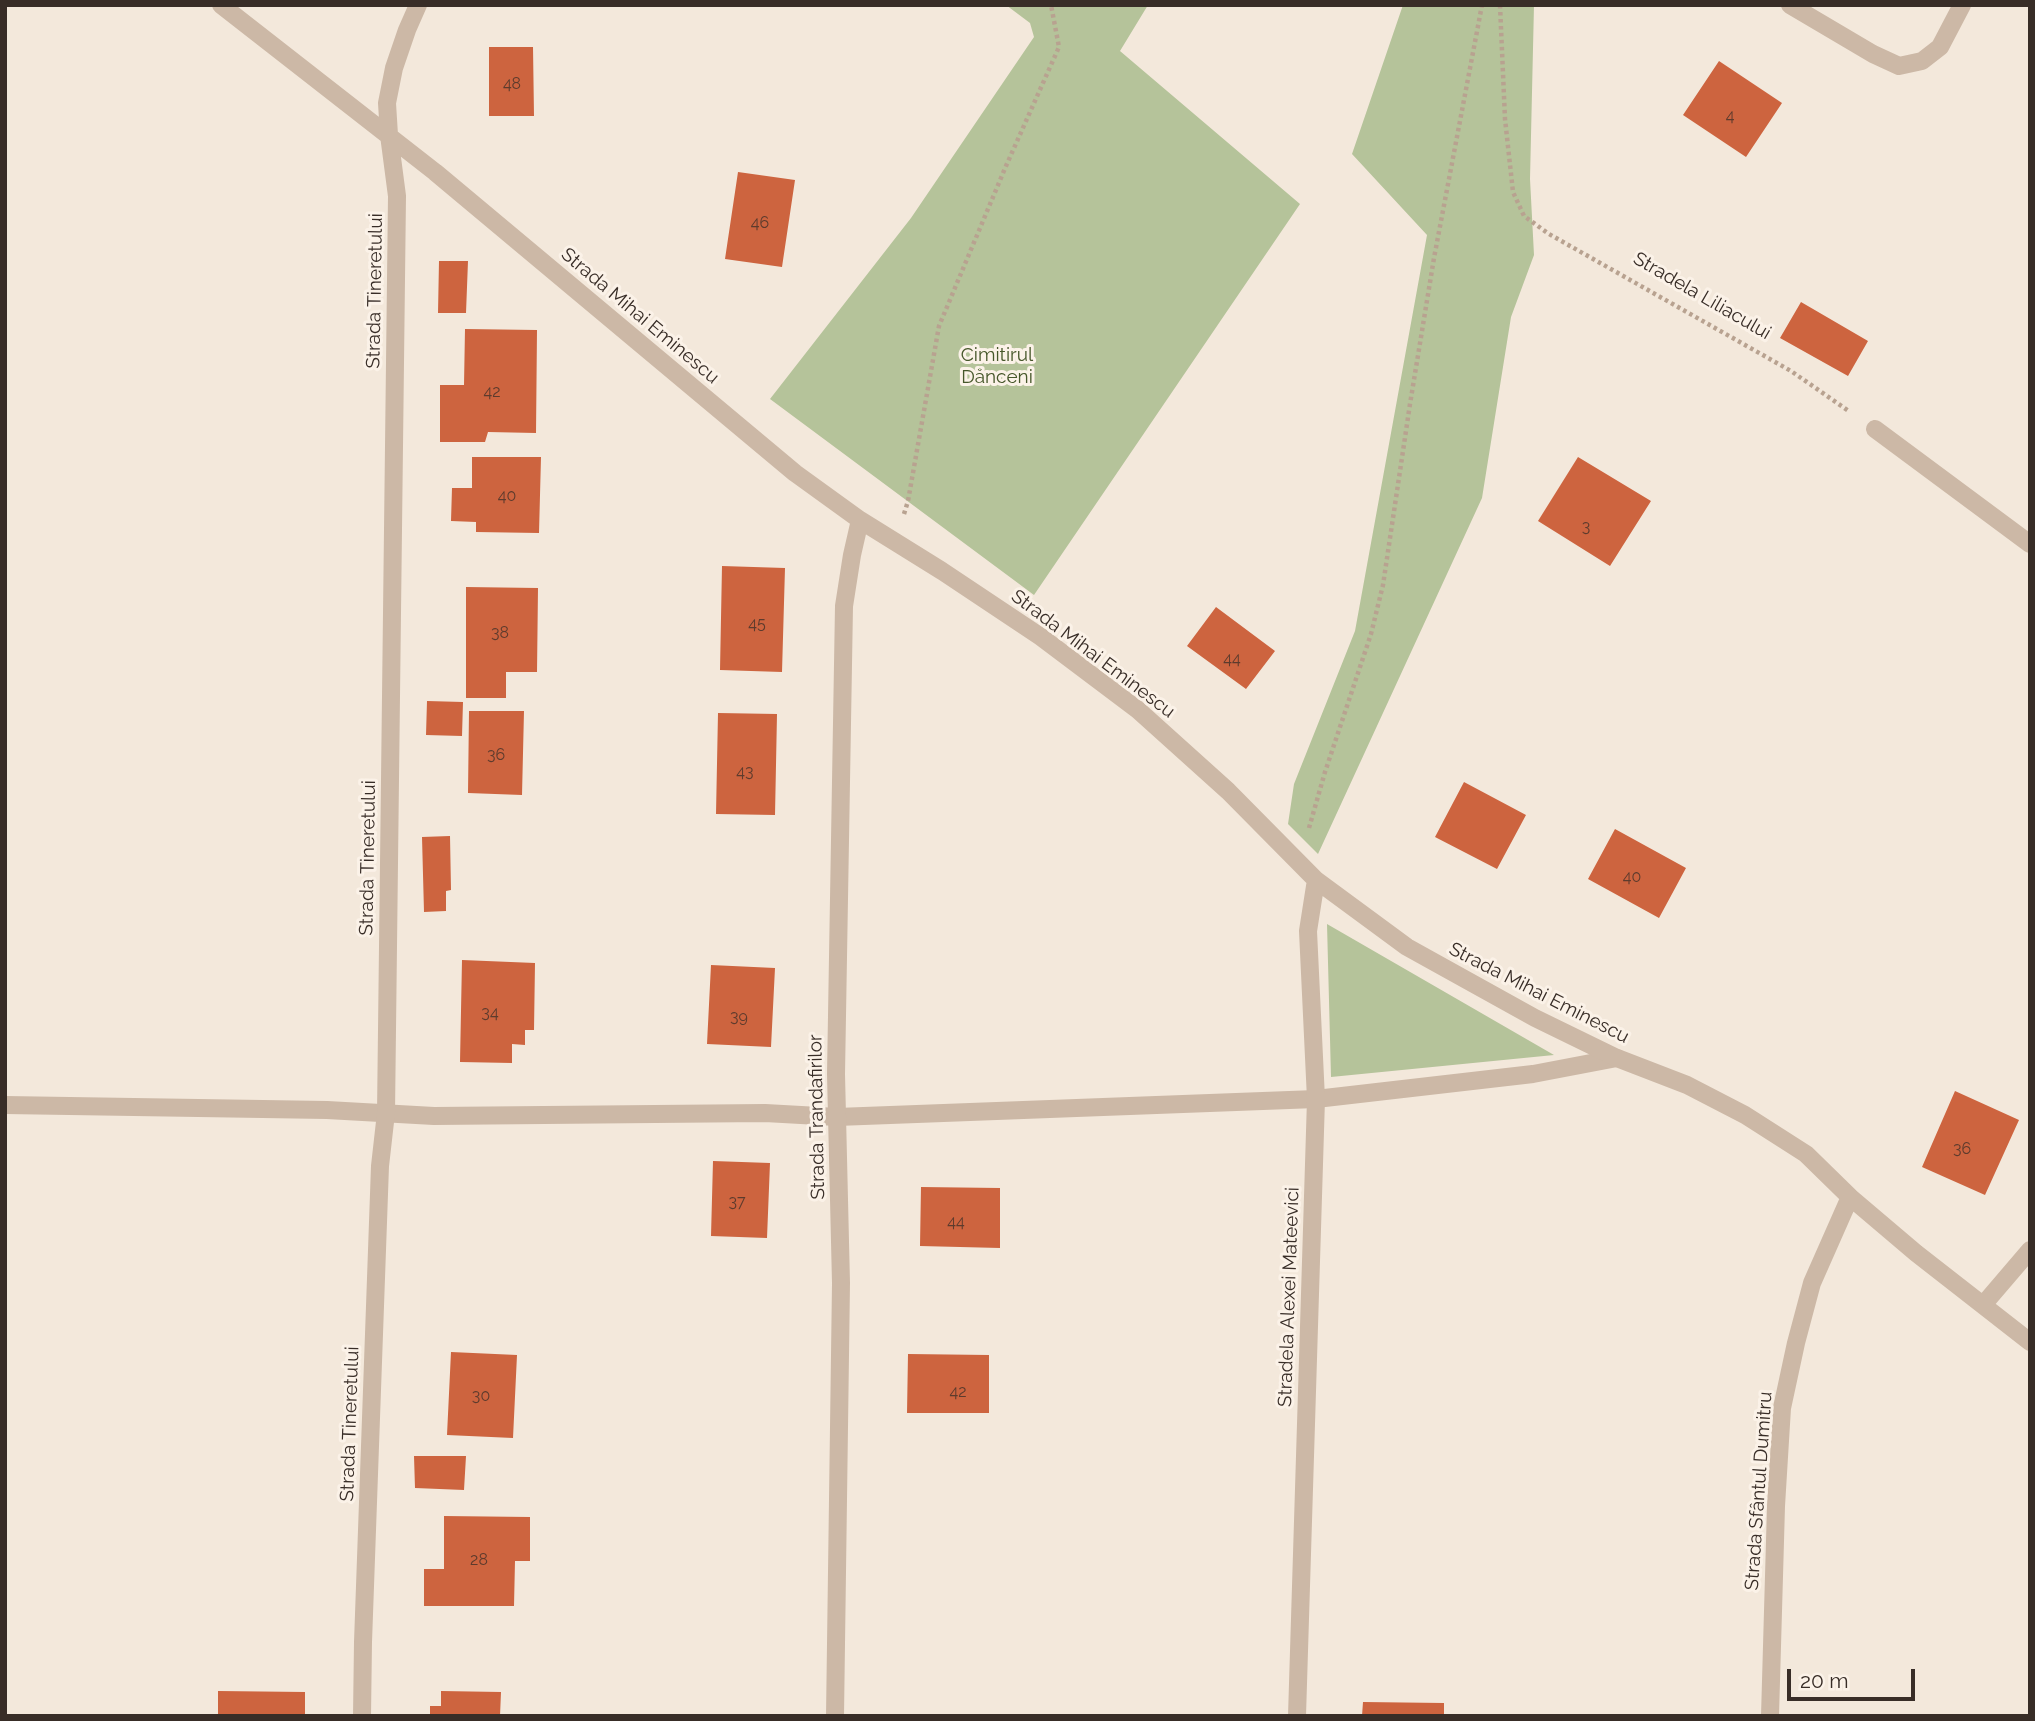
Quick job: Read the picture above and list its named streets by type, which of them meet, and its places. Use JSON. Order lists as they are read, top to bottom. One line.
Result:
{"streets":{"street":["Strada Tineretului","Strada Mihai Eminescu","Strada Trandafirilor","Stradela Alexei Mateevici","Strada Sfântul Dumitru"],"path":["Stradela Liliacului"]},"crossings":[["Strada Tineretului","Strada Mihai Eminescu"],["Strada Mihai Eminescu","Strada Trandafirilor"],["Strada Mihai Eminescu","Stradela Alexei Mateevici"],["Strada Mihai Eminescu","Strada Sfântul Dumitru"]],"parks":["Cimitirul Dănceni"],"house_numbers":["48","4","46","42","40","3","45","38","44","36","43","40","34","39","36","37","44","42","30","28"],"scale_bar":"20 m"}
